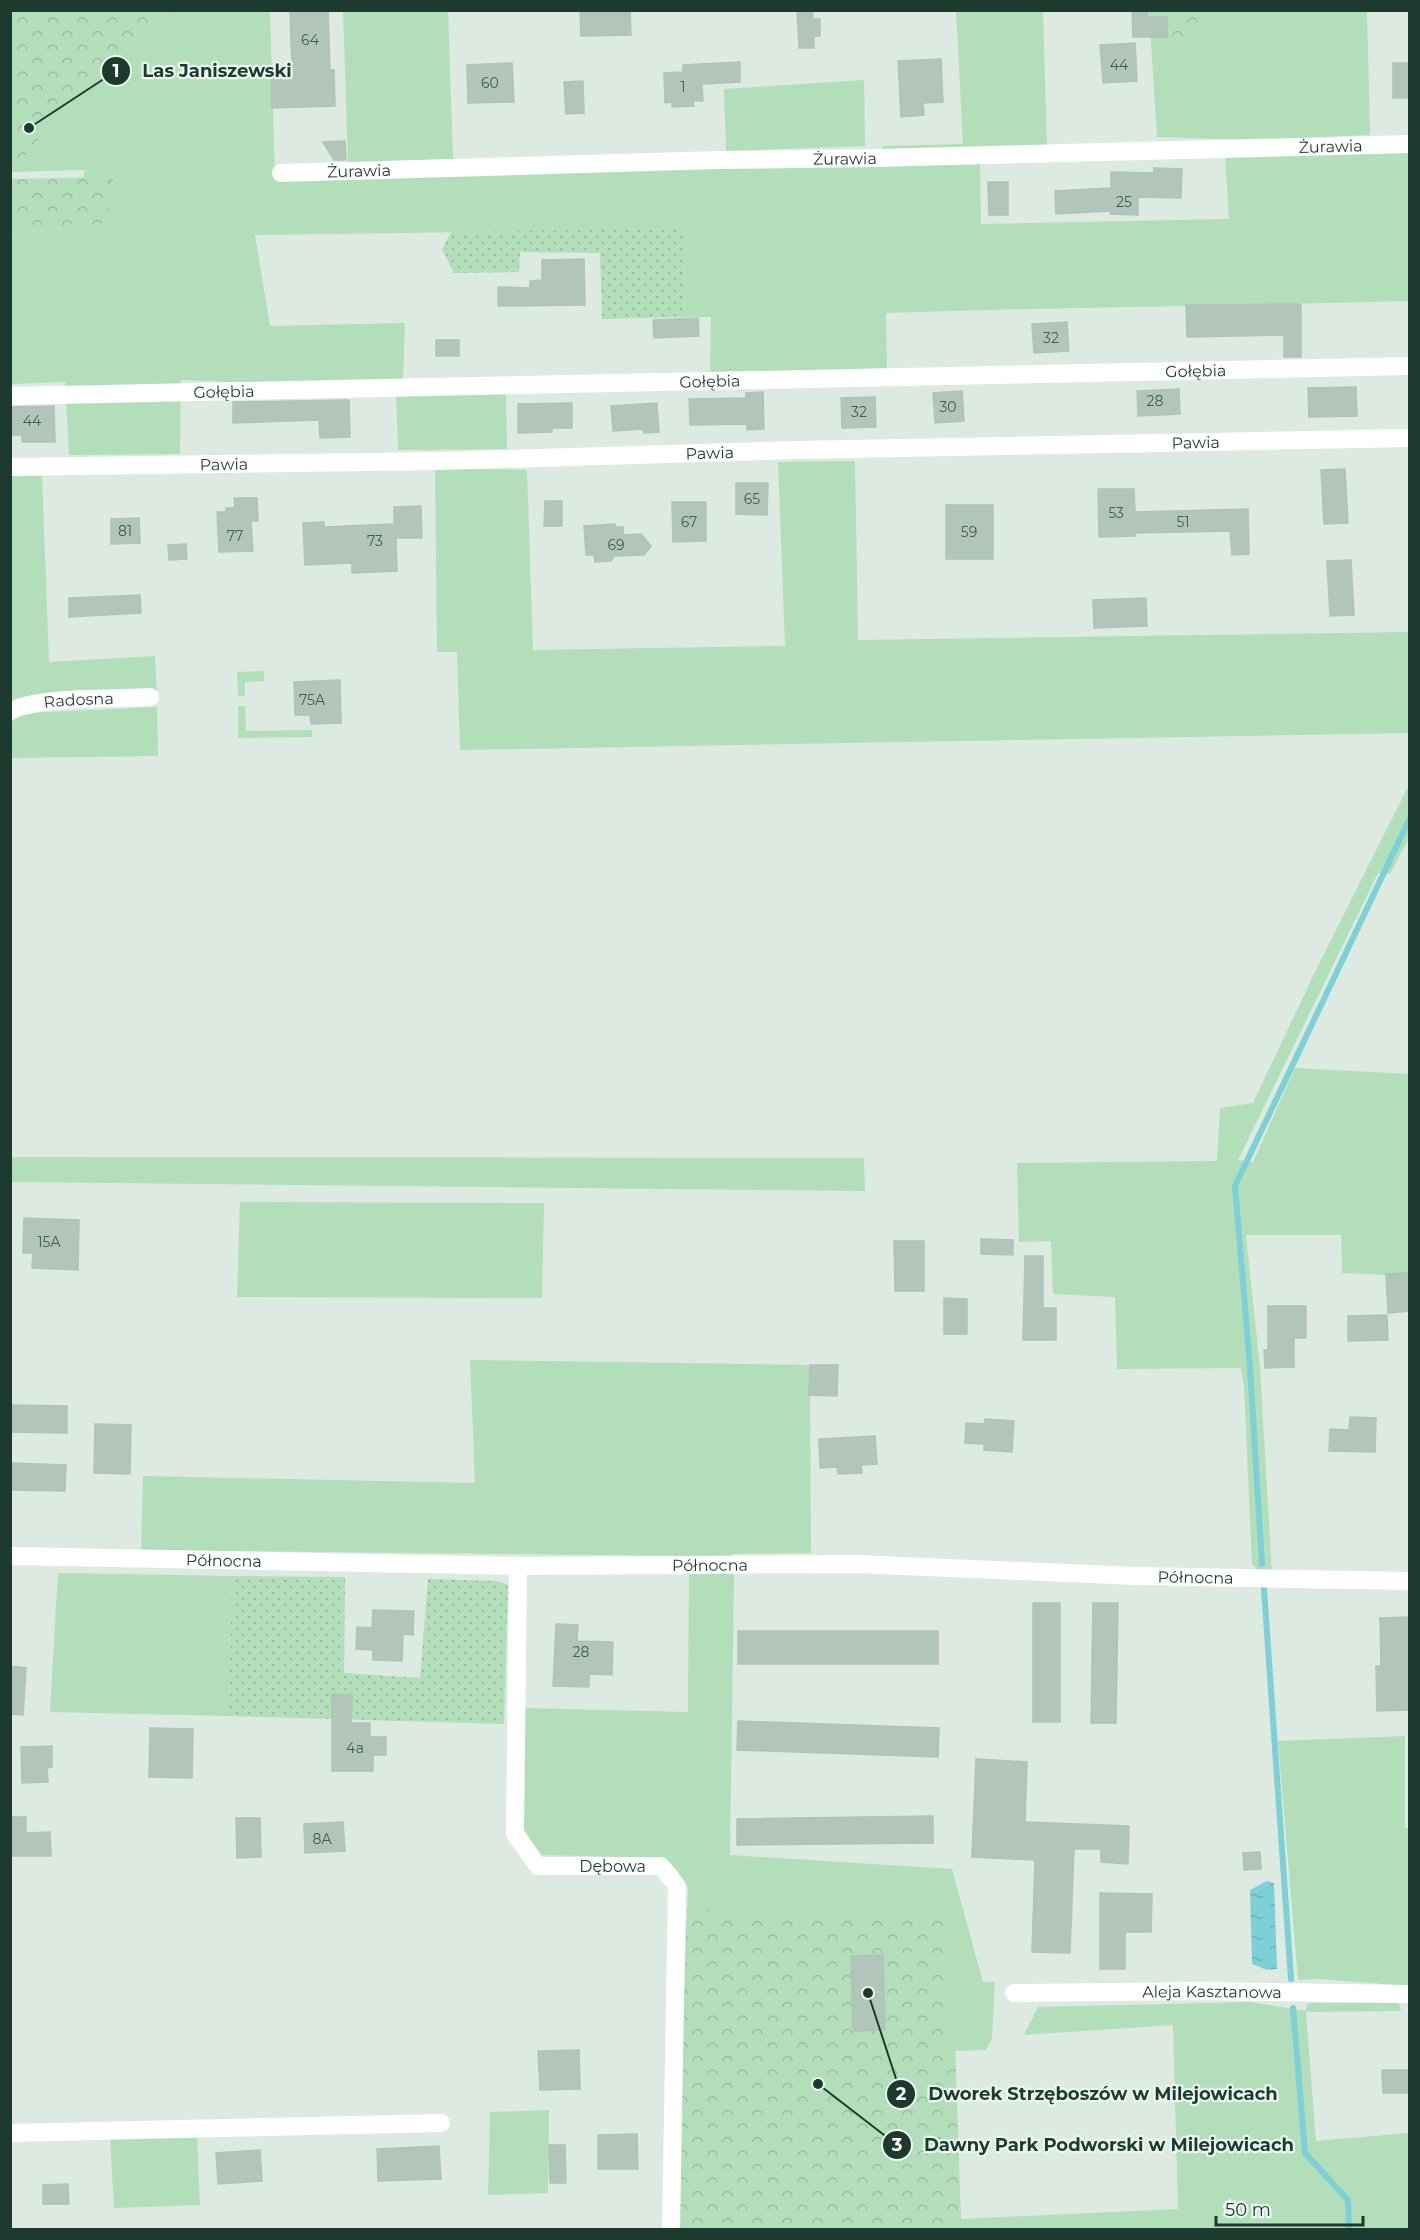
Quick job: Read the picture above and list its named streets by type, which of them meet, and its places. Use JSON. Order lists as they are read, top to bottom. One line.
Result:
{"streets":{"street":["Żurawia","Gołębia","Pawia","Radosna","Północna","Dębowa","Aleja Kasztanowa"]},"crossings":[["Północna","Dębowa"]],"places":["Las Janiszewski","Dworek Strzęboszów w Milejowicach","Dawny Park Podworski w Milejowicach"],"house_numbers":["64","44","60","1","25","32","28","30","32","44","65","53","67","51","81","59","77","73","69","75A","15A","28","4a","8A"],"scale_bar":"50 m"}
